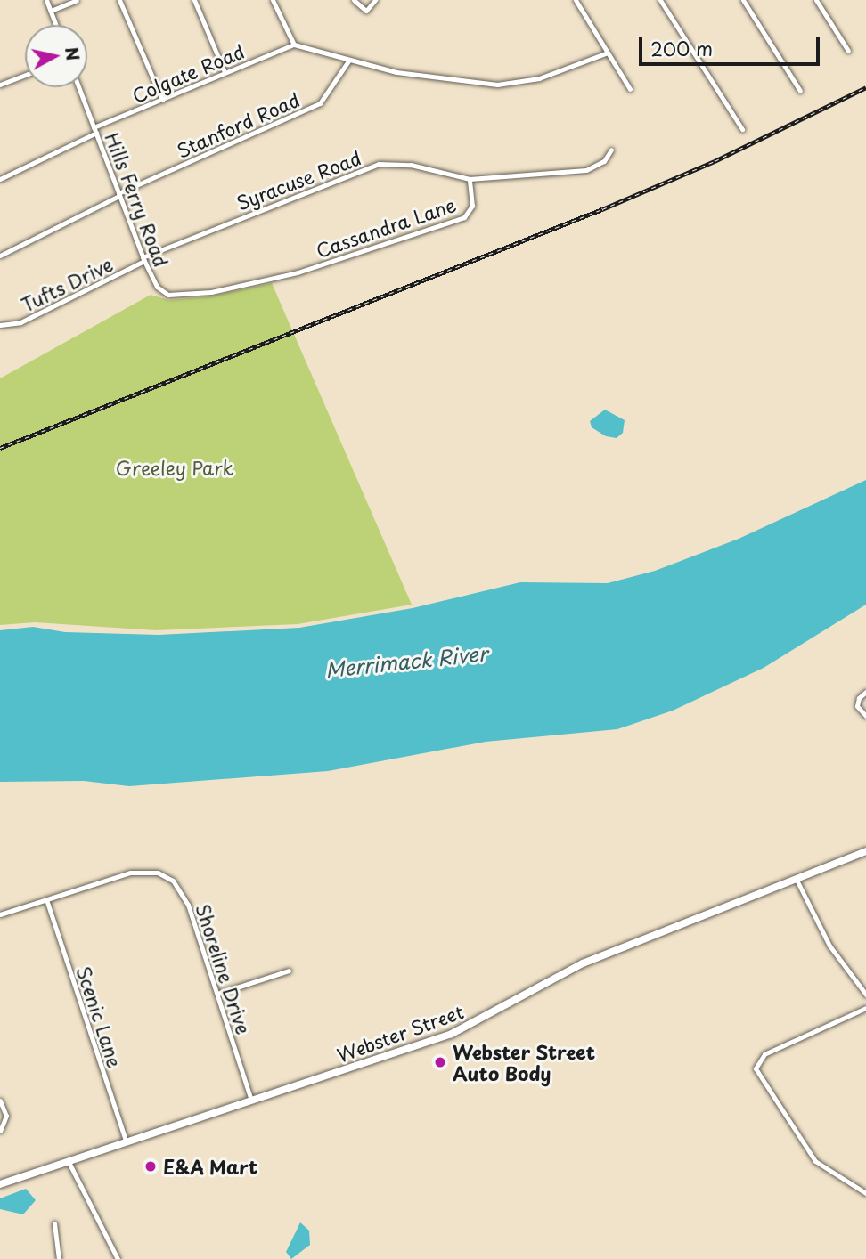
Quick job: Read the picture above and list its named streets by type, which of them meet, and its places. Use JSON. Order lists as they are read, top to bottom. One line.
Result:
{"streets":{"main road":["Webster Street"],"street":["Colgate Road","Stanford Road","Syracuse Road","Hills Ferry Road","Cassandra Lane","Tufts Drive","Shoreline Drive","Scenic Lane"]},"crossings":[["Colgate Road","Hills Ferry Road"],["Stanford Road","Hills Ferry Road"],["Syracuse Road","Hills Ferry Road"],["Syracuse Road","Cassandra Lane"],["Syracuse Road","Tufts Drive"],["Hills Ferry Road","Cassandra Lane"],["Hills Ferry Road","Tufts Drive"],["Shoreline Drive","Scenic Lane"],["Shoreline Drive","Webster Street"],["Scenic Lane","Webster Street"]],"water":["Merrimack River"],"parks":["Greeley Park"],"places":["Webster Street Auto Body","E&A Mart"],"scale_bar":"200 m","north":"right"}
